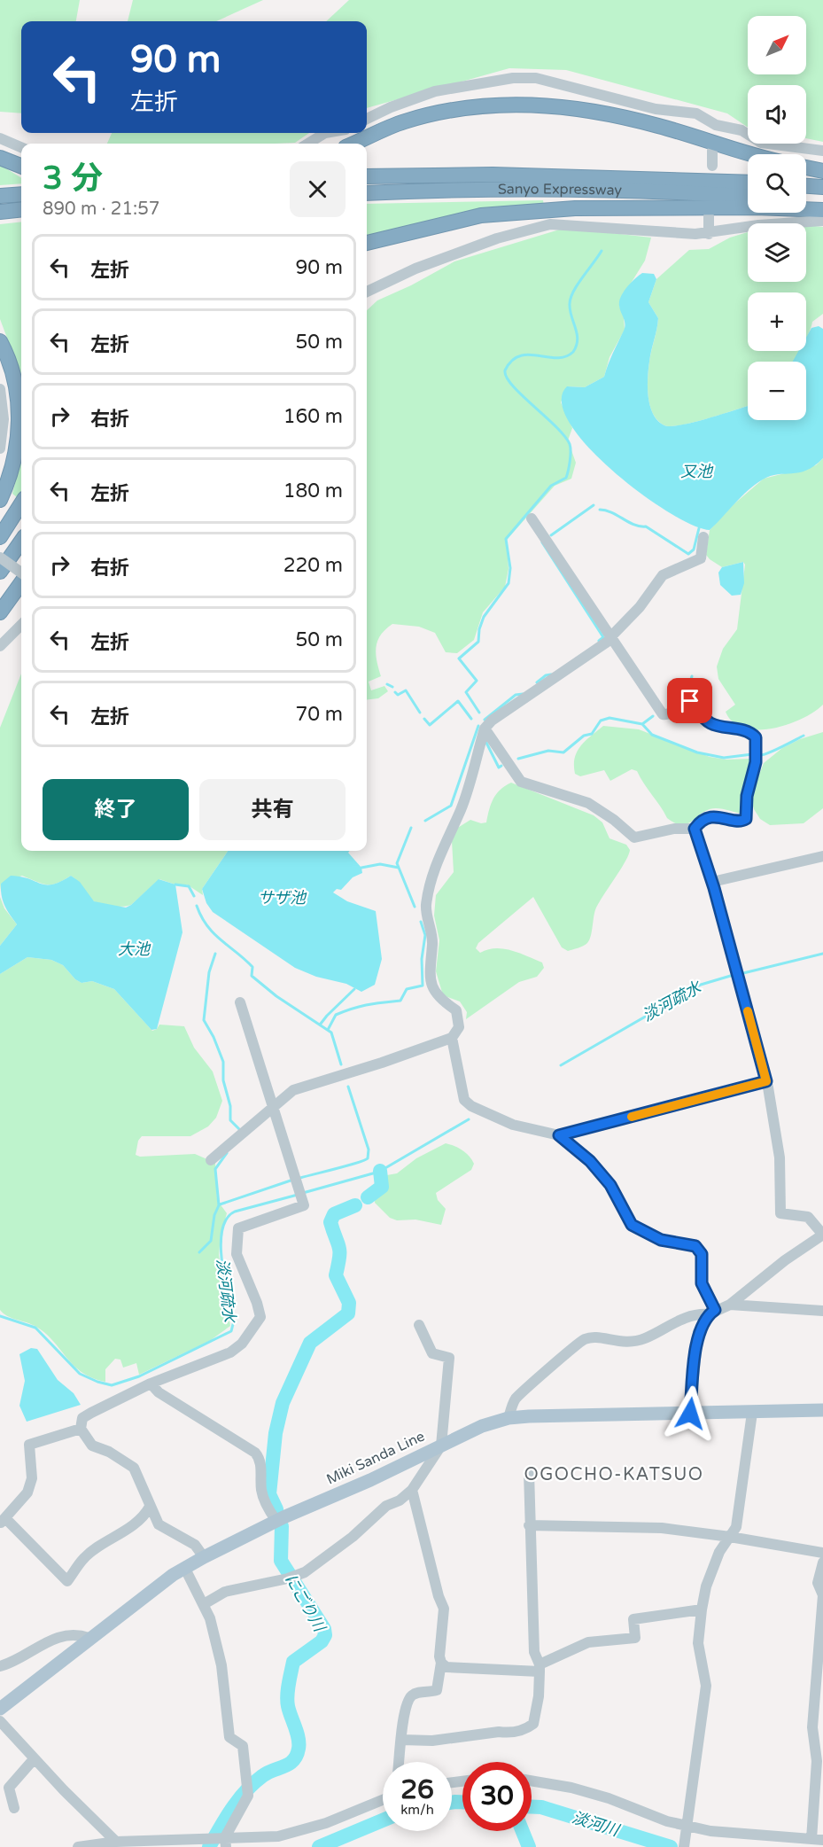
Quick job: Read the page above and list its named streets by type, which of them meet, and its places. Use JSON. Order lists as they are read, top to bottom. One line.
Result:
{"streets":{"highway":["Sanyo Expressway"],"main road":["Miki Sanda Line"]},"districts":["OGOCHO-KATSUO"],"water":["又池","サザ池","大池","淡河疏水","にごり川","淡河川"],"north":"top right","page":{"map_buttons":["+","−"],"turn":["90 m","左折"],"heading":["3 分","890 m · 21:57"],"list":[{"name":"左折","value":"90 m"},{"name":"左折","value":"50 m"},{"name":"右折","value":"160 m"},{"name":"左折","value":"180 m"},{"name":"右折","value":"220 m"},{"name":"左折","value":"50 m"},{"name":"左折","value":"70 m"}],"buttons":["終了","共有"],"speed":"26 km/h","limit":"30"}}
